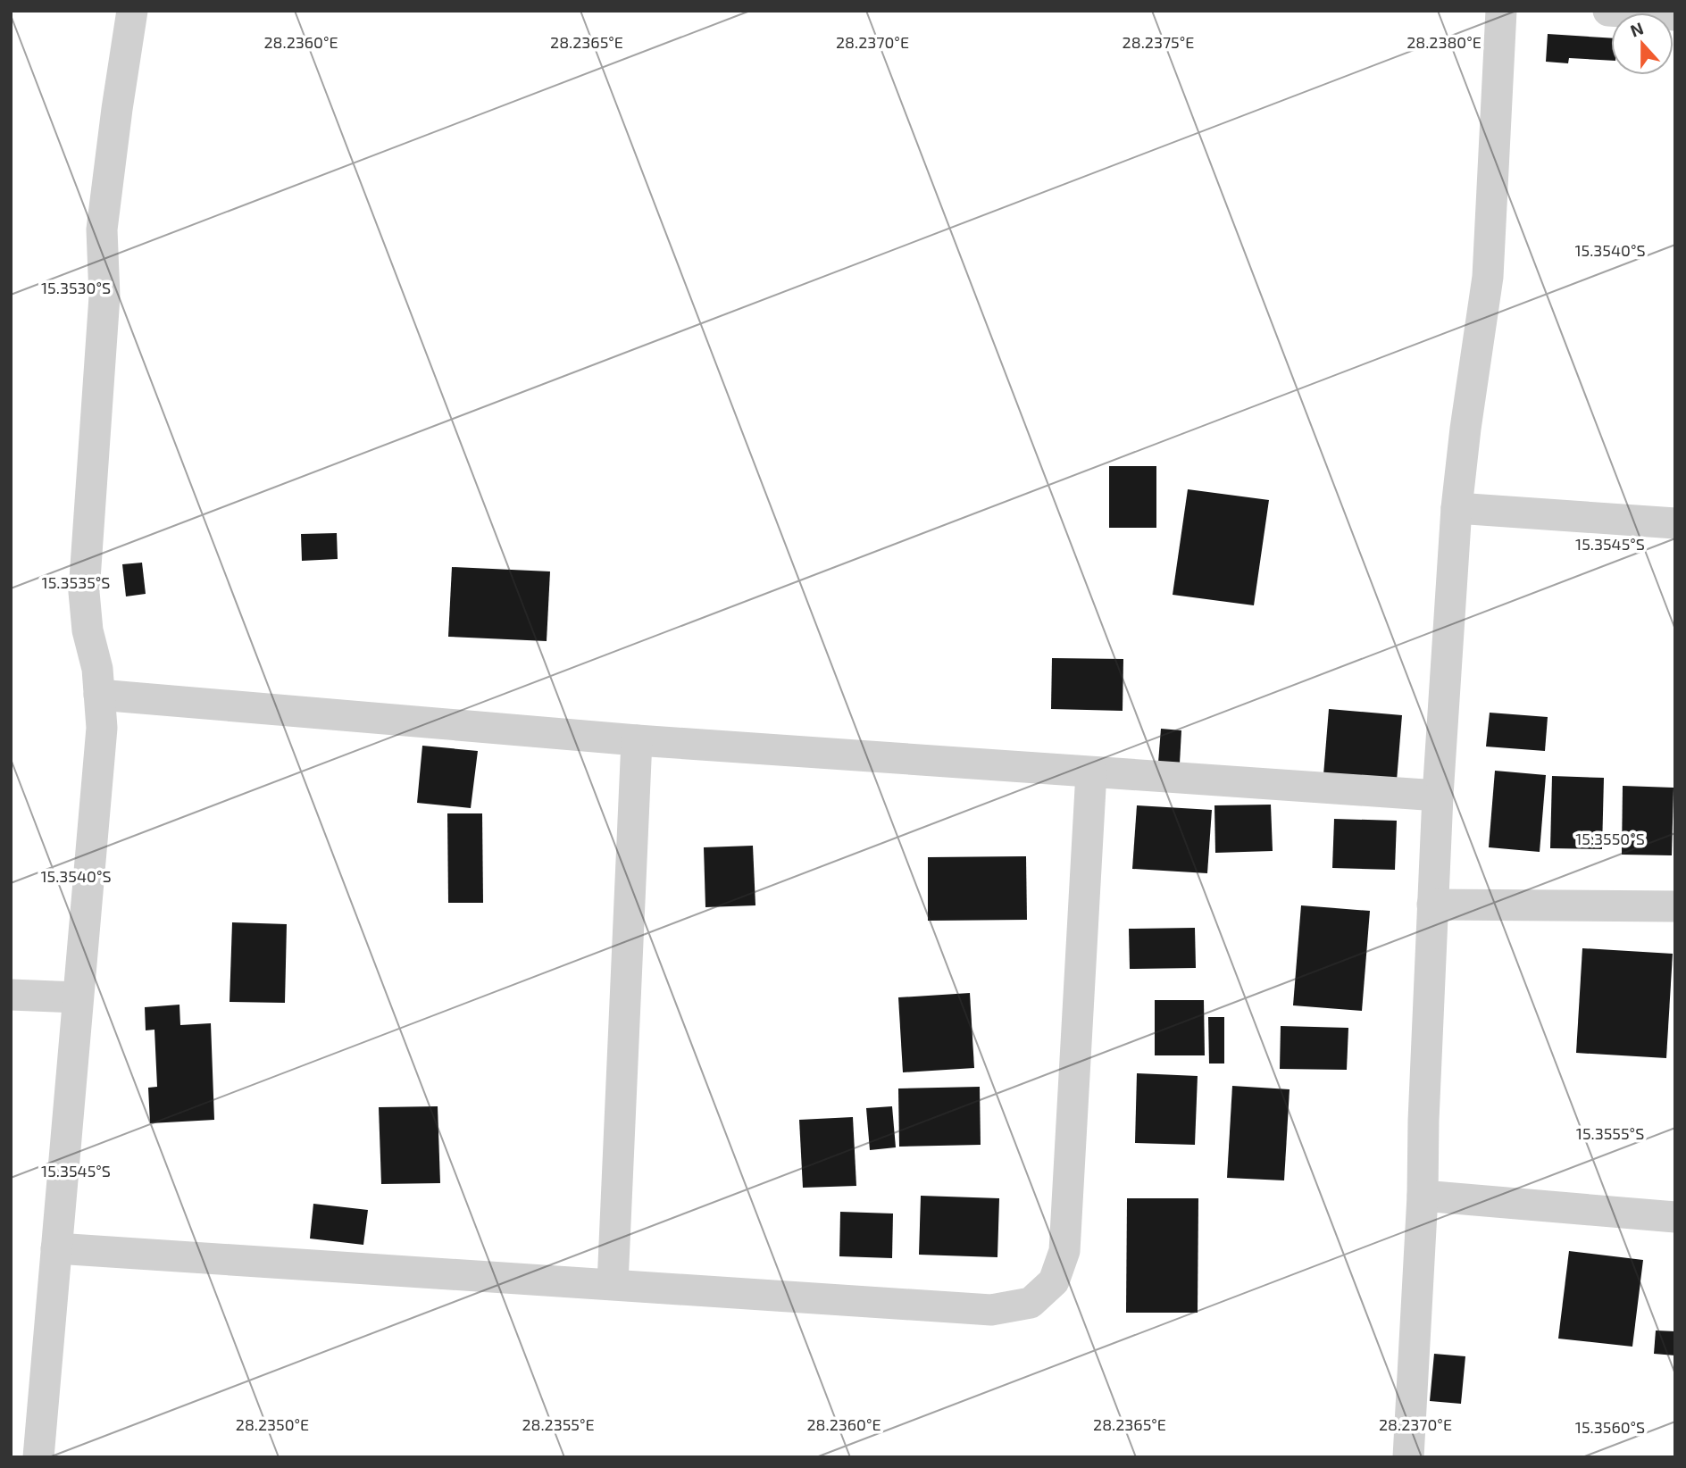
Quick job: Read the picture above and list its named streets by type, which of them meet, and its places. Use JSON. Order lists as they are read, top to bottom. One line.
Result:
{"north":"top","coordinates":["28.2360°E","28.2365°E","28.2370°E","28.2375°E","28.2380°E","15.3540°S","15.3530°S","15.3545°S","15.3535°S","15.3550°S","15.3555°S","28.2350°E","28.2355°E","15.3560°S"]}
